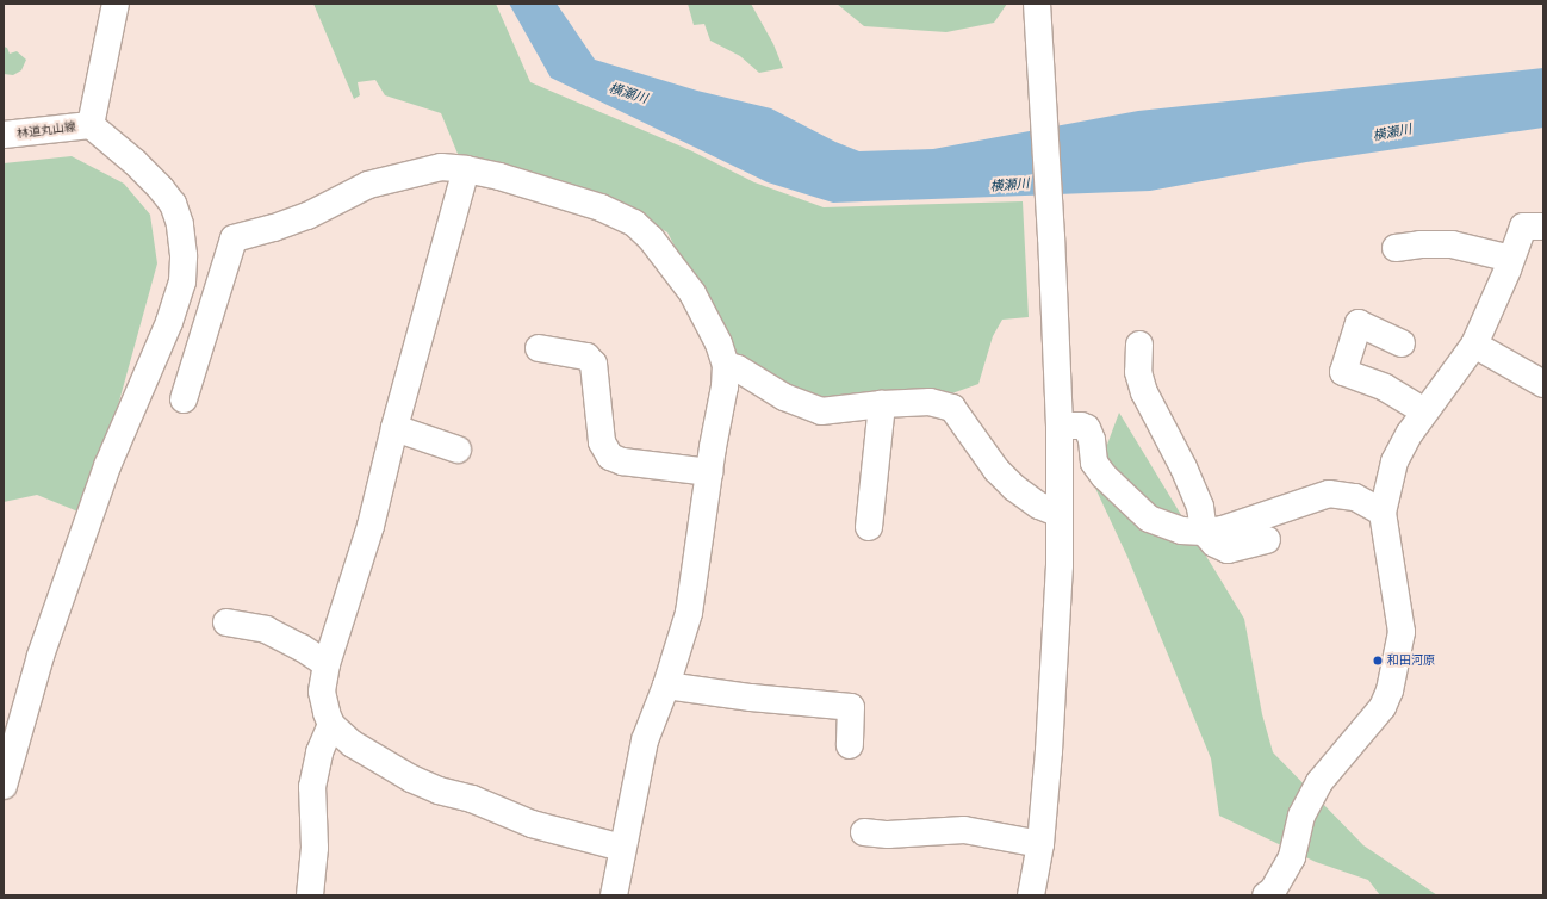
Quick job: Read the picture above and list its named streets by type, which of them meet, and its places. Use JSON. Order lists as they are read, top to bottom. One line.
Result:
{"streets":{"street":["林道丸山線"]},"water":["横瀬川"],"places":["和田河原"]}
